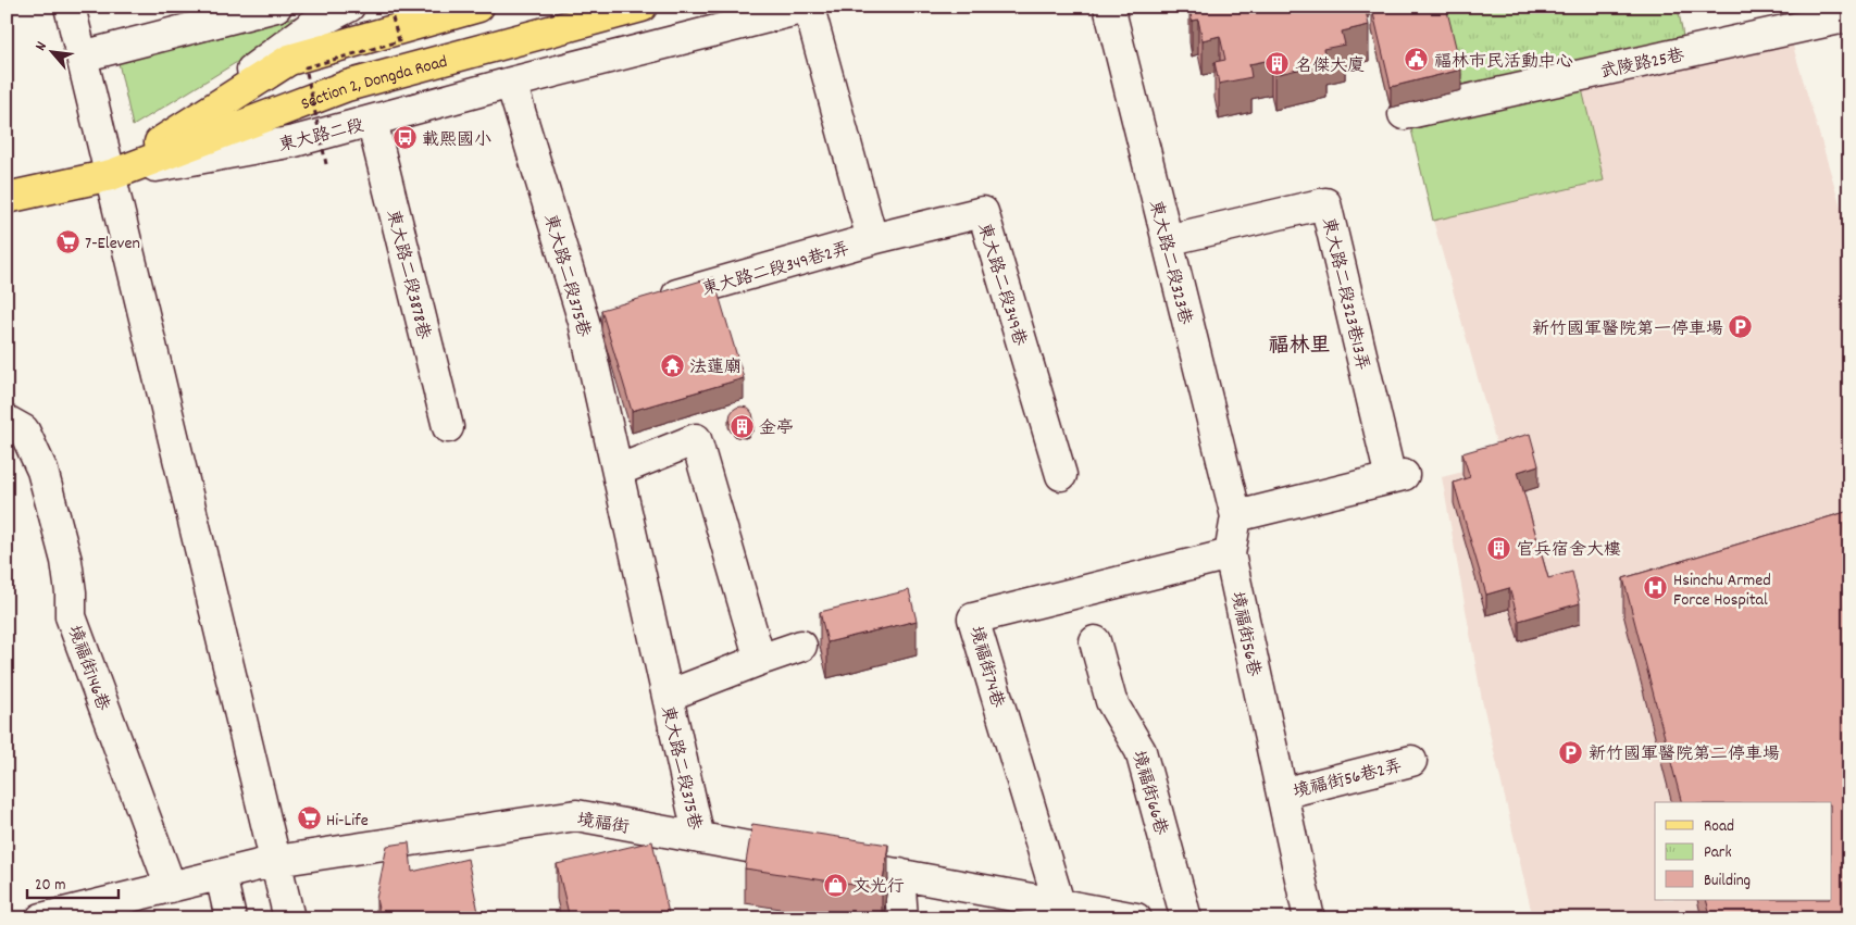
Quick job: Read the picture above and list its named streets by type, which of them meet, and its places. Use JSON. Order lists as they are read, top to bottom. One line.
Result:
{"streets":{"main road":["Section 2, Dongda Road"],"street":["武陵路25巷","東大路二段","東大路二段323巷","東大路二段349巷2弄","東大路二段3878巷","東大路二段375巷","東大路二段349巷","東大路二段323巷13弄","境福街56巷","境福街74巷","境福街146巷","境福街56巷2弄","境福街66巷","境福街"]},"crossings":[["Section 2, Dongda Road","東大路二段"],["東大路二段","東大路二段3878巷"],["東大路二段","東大路二段375巷"],["東大路二段323巷","東大路二段323巷13弄"],["東大路二段323巷","境福街56巷"],["東大路二段349巷2弄","東大路二段349巷"],["東大路二段375巷","境福街"],["東大路二段323巷13弄","境福街56巷"],["境福街56巷","境福街74巷"],["境福街56巷","境福街56巷2弄"],["境福街74巷","境福街"],["境福街146巷","境福街"]],"districts":["福林里"],"places":{"public building":["福林市民活動中心"],"building":["名傑大廈","金亭","官兵宿舍大樓"],"bus stop":["載熙國小"],"supermarket":["7-Eleven","Hi-Life"],"parking":["新竹國軍醫院第一停車場","新竹國軍醫院第二停車場"],"temple":["法蓮廟"],"hospital":["Hsinchu Armed Force Hospital"],"shop":["文光行"]},"legend":["Road","Park","Building"],"scale_bar":"20 m","north":"top left"}
